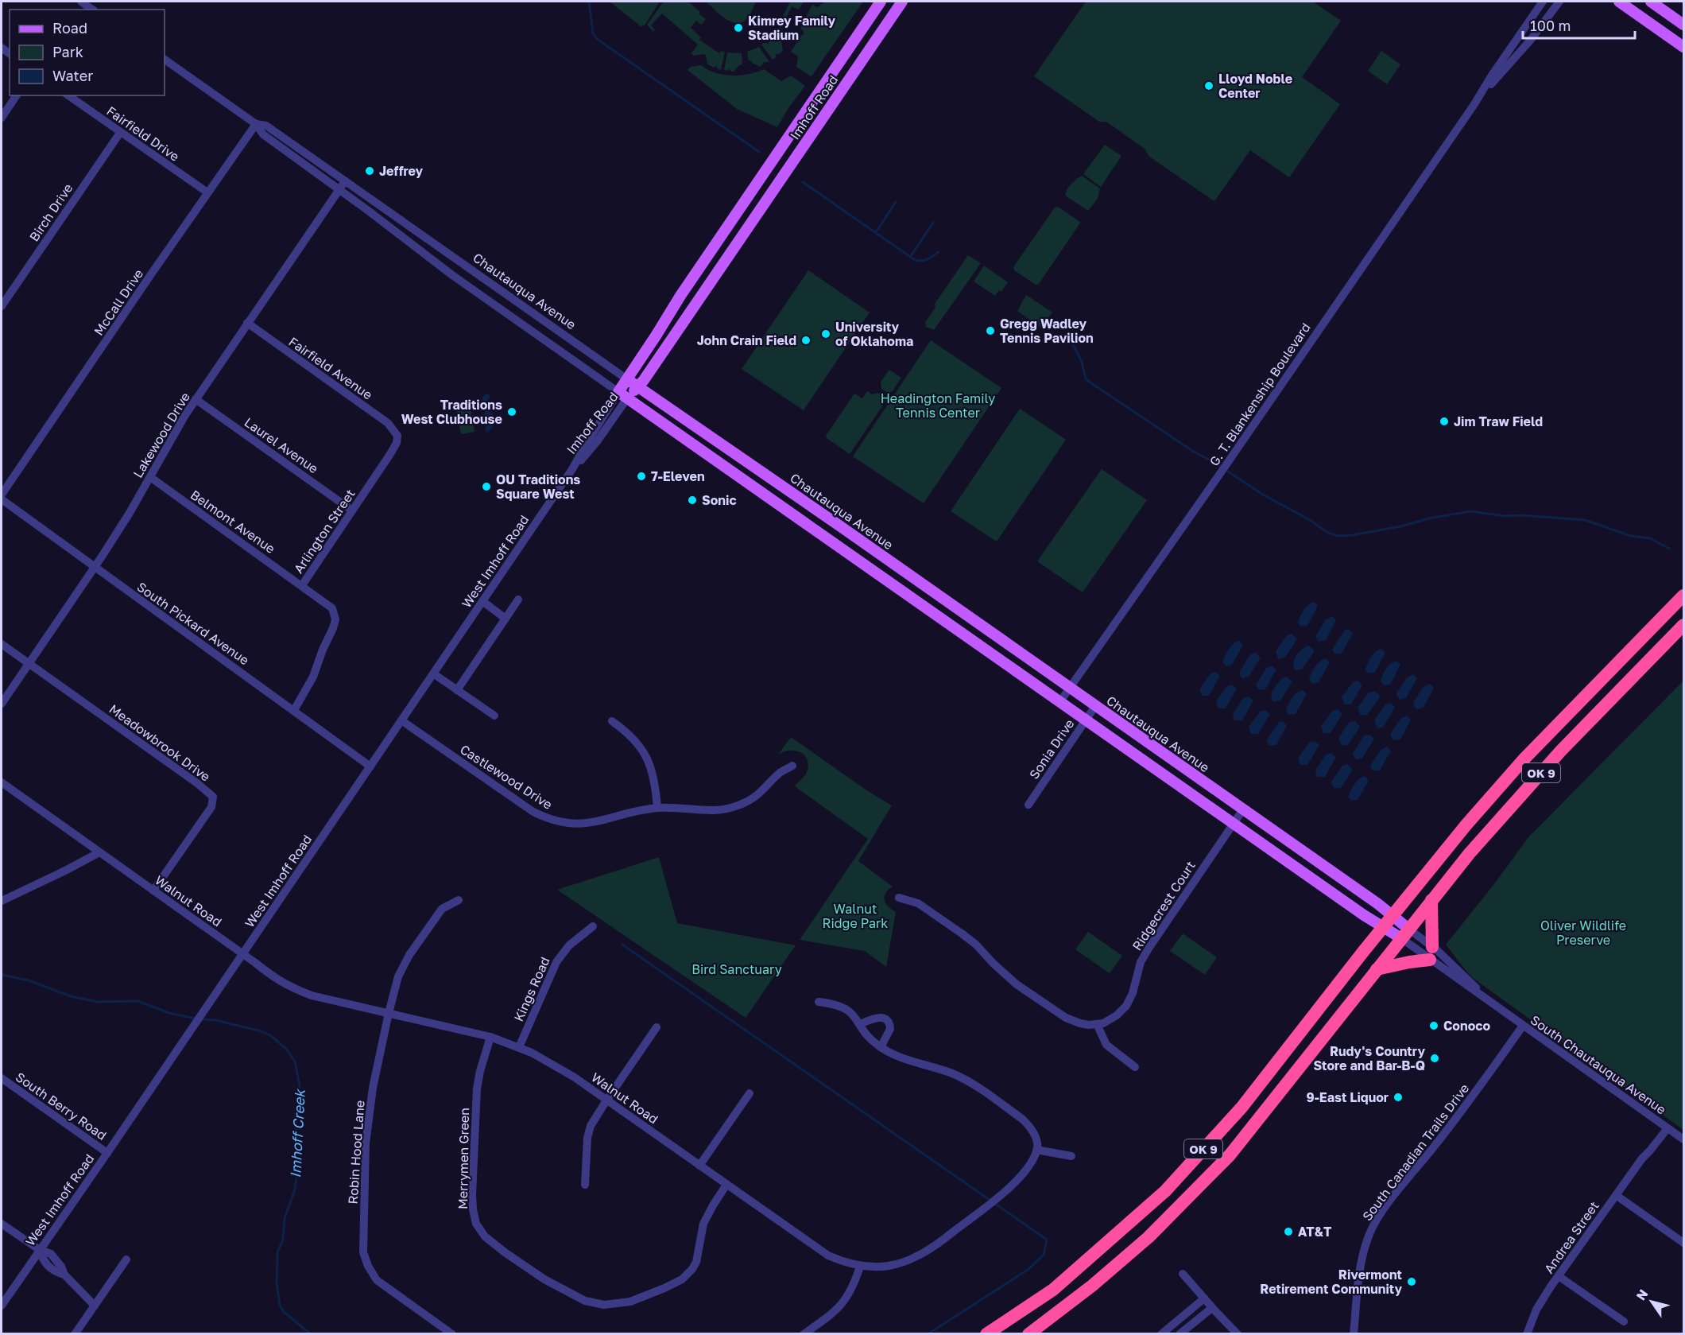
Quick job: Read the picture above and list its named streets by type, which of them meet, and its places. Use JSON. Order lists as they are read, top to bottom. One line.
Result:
{"streets":{"highway":["OK 9"],"main road":["Imhoff Road","Chautauqua Avenue"],"street":["Fairfield Drive","Birch Drive","McCall Drive","Fairfield Avenue","G. T. Blankenship Boulevard","Lakewood Drive","Laurel Avenue","Belmont Avenue","Arlington Street","West Imhoff Road","South Pickard Avenue","Meadowbrook Drive","Sonia Drive","Castlewood Drive","Walnut Road","Ridgecrest Court","Kings Road","South Chautauqua Avenue","South Berry Road","Robin Hood Lane","South Canadian Trails Drive","Merrymen Green","Andrea Street"]},"crossings":[["Imhoff Road","Chautauqua Avenue"],["Imhoff Road","West Imhoff Road"],["Fairfield Drive","Birch Drive"],["Fairfield Drive","McCall Drive"],["Chautauqua Avenue","McCall Drive"],["Chautauqua Avenue","G. T. Blankenship Boulevard"],["Chautauqua Avenue","Lakewood Drive"],["Chautauqua Avenue","Sonia Drive"],["Chautauqua Avenue","OK 9"],["Chautauqua Avenue","Ridgecrest Court"],["Chautauqua Avenue","South Chautauqua Avenue"],["Fairfield Avenue","Lakewood Drive"],["Fairfield Avenue","Arlington Street"],["Lakewood Drive","Laurel Avenue"],["Lakewood Drive","Belmont Avenue"],["Lakewood Drive","South Pickard Avenue"],["Lakewood Drive","Meadowbrook Drive"],["Laurel Avenue","Arlington Street"],["Belmont Avenue","Arlington Street"],["Arlington Street","South Pickard Avenue"],["West Imhoff Road","South Pickard Avenue"],["West Imhoff Road","Castlewood Drive"],["West Imhoff Road","Walnut Road"],["West Imhoff Road","South Berry Road"],["Meadowbrook Drive","Walnut Road"],["OK 9","South Chautauqua Avenue"],["Walnut Road","Kings Road"],["Walnut Road","Robin Hood Lane"],["Walnut Road","Merrymen Green"],["South Chautauqua Avenue","South Canadian Trails Drive"],["South Chautauqua Avenue","Andrea Street"]],"water":["Imhoff Creek"],"parks":["Headington Family Tennis Center","Walnut Ridge Park","Oliver Wildlife Preserve","Bird Sanctuary"],"places":["Kimrey Family Stadium","Lloyd Noble Center","Jeffrey","Gregg Wadley Tennis Pavilion","University of Oklahoma","John Crain Field","Traditions West Clubhouse","Jim Traw Field","7-Eleven","OU Traditions Square West","Sonic","Conoco","Rudy's Country Store and Bar-B-Q","9-East Liquor","AT&T","Rivermont Retirement Community"],"legend":["Road","Park","Water"],"scale_bar":"100 m","north":"top left"}
